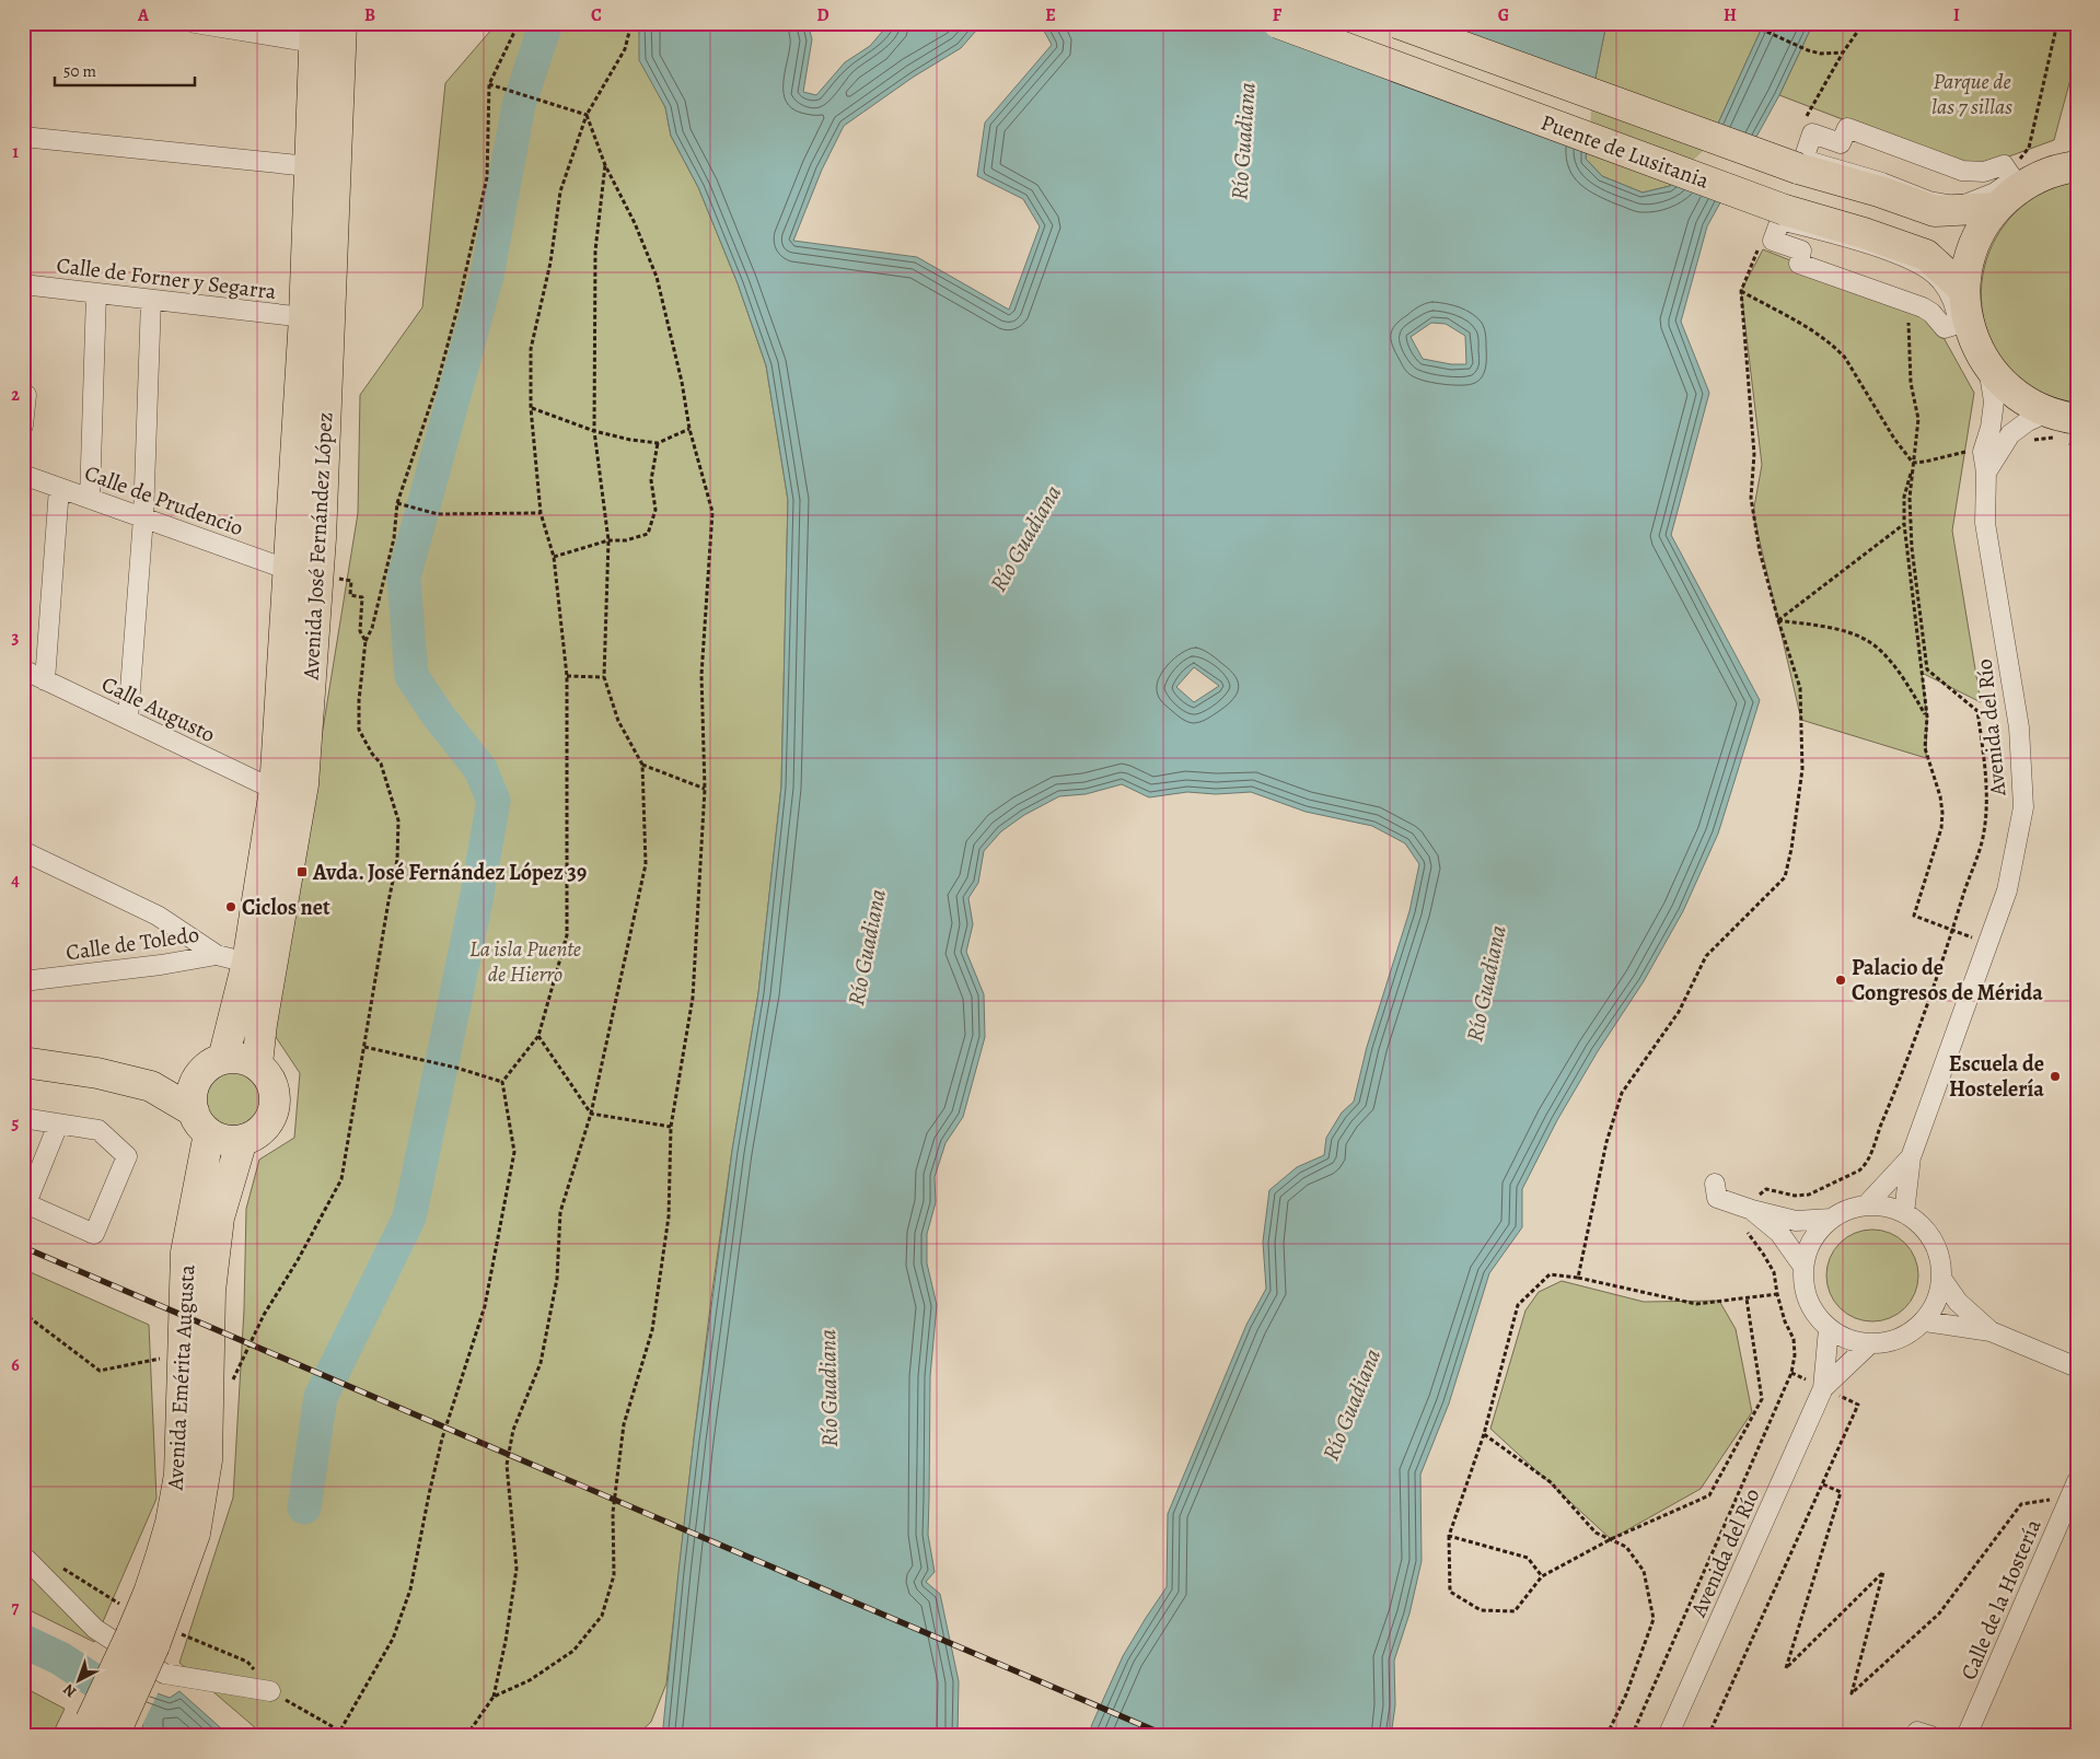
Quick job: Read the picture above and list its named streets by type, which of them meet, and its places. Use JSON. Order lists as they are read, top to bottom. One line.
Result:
{"streets":{"main road":["Puente de Lusitania","Avenida José Fernández López","Avenida Emérita Augusta"],"street":["Calle de Forner y Segarra","Calle de Prudencio","Calle Augusto","Avenida del Río","Calle de Toledo","Calle de la Hostería"]},"crossings":[["Calle de Forner y Segarra","Avenida José Fernández López"],["Calle de Prudencio","Avenida José Fernández López"],["Avenida José Fernández López","Calle Augusto"],["Avenida José Fernández López","Calle de Toledo"],["Avenida José Fernández López","Avenida Emérita Augusta"]],"water":["Río Guadiana"],"parks":["Parque de las 7 sillas","La isla Puente de Hierro"],"places":{"transit":["Avda. José Fernández López 39"],"other":["Ciclos net","Palacio de Congresos de Mérida","Escuela de Hostelería"]},"scale_bar":"50 m","north":"bottom left","grid":{"columns":["A","B","C","D","E","F","G","H","I"],"rows":["1","2","3","4","5","6","7"]}}
